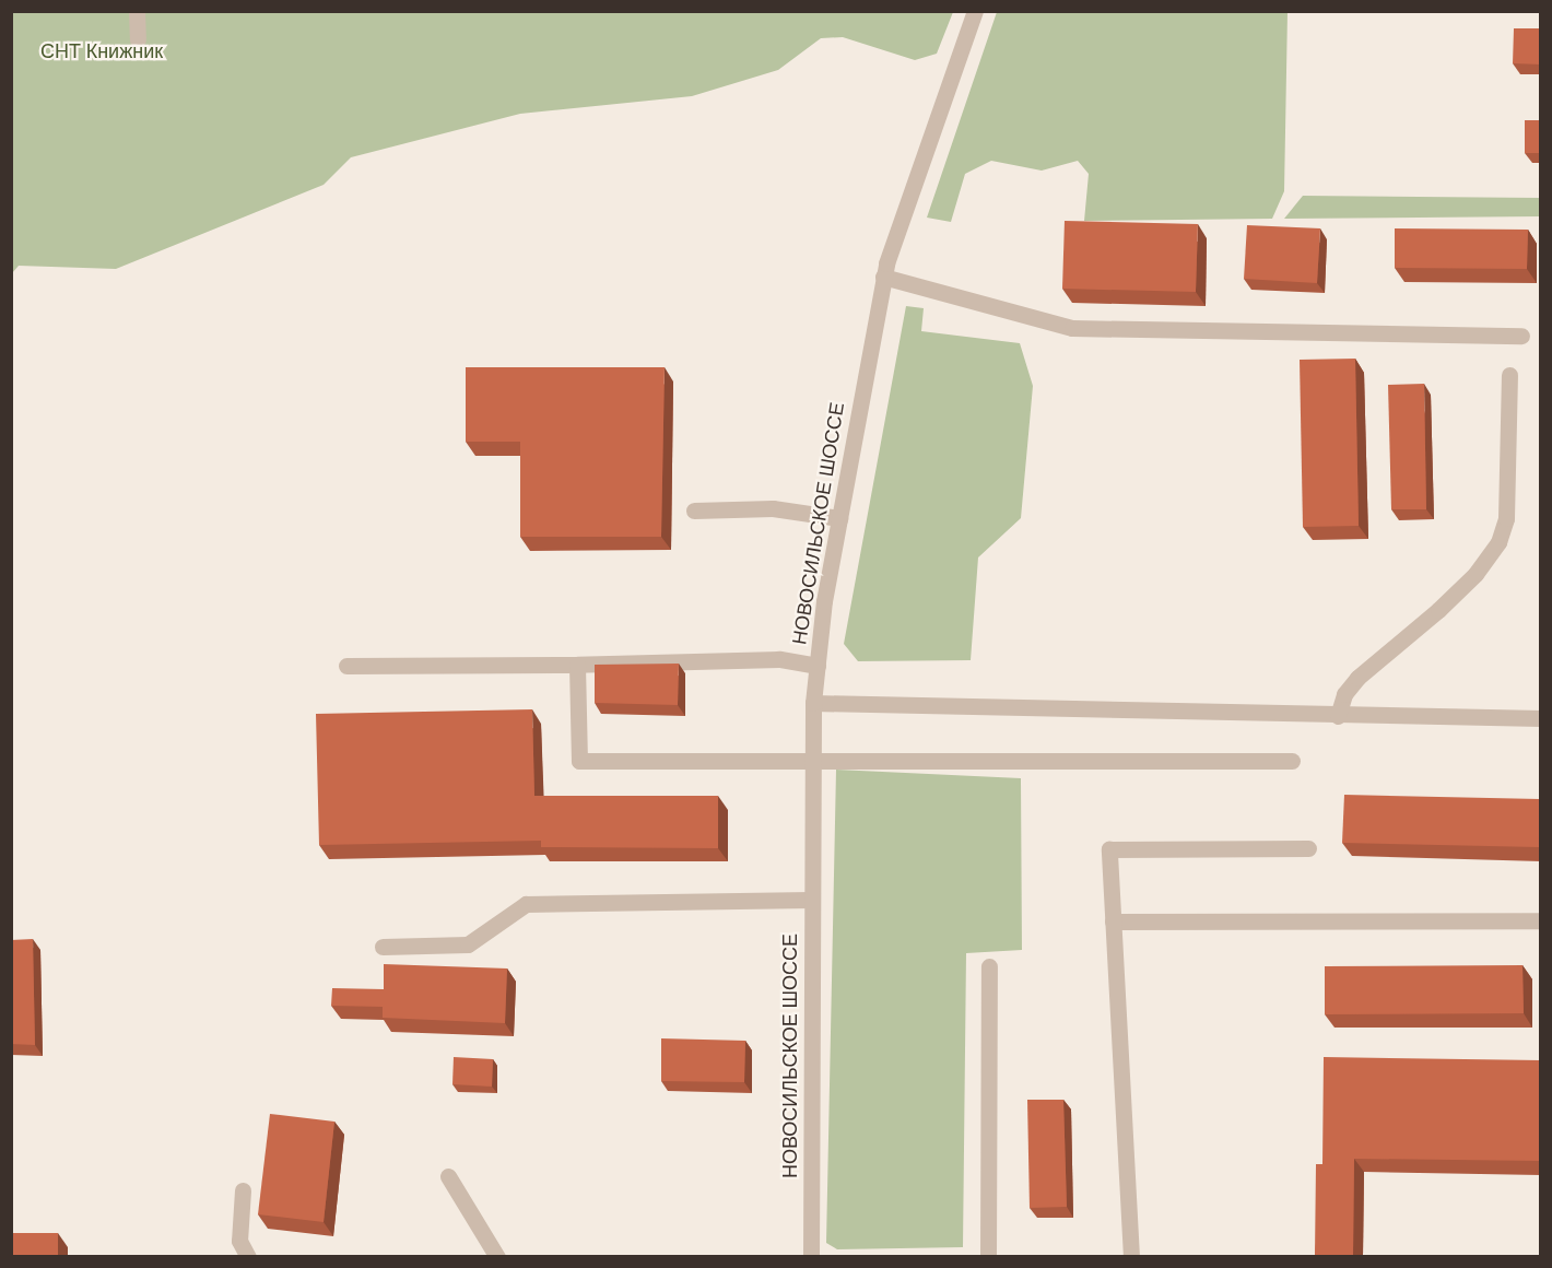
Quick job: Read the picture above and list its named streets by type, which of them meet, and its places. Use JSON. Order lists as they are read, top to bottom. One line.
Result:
{"streets":{"street":["НОВОСИЛЬСКОЕ ШОССЕ"]},"parks":["СНТ Книжник"]}
